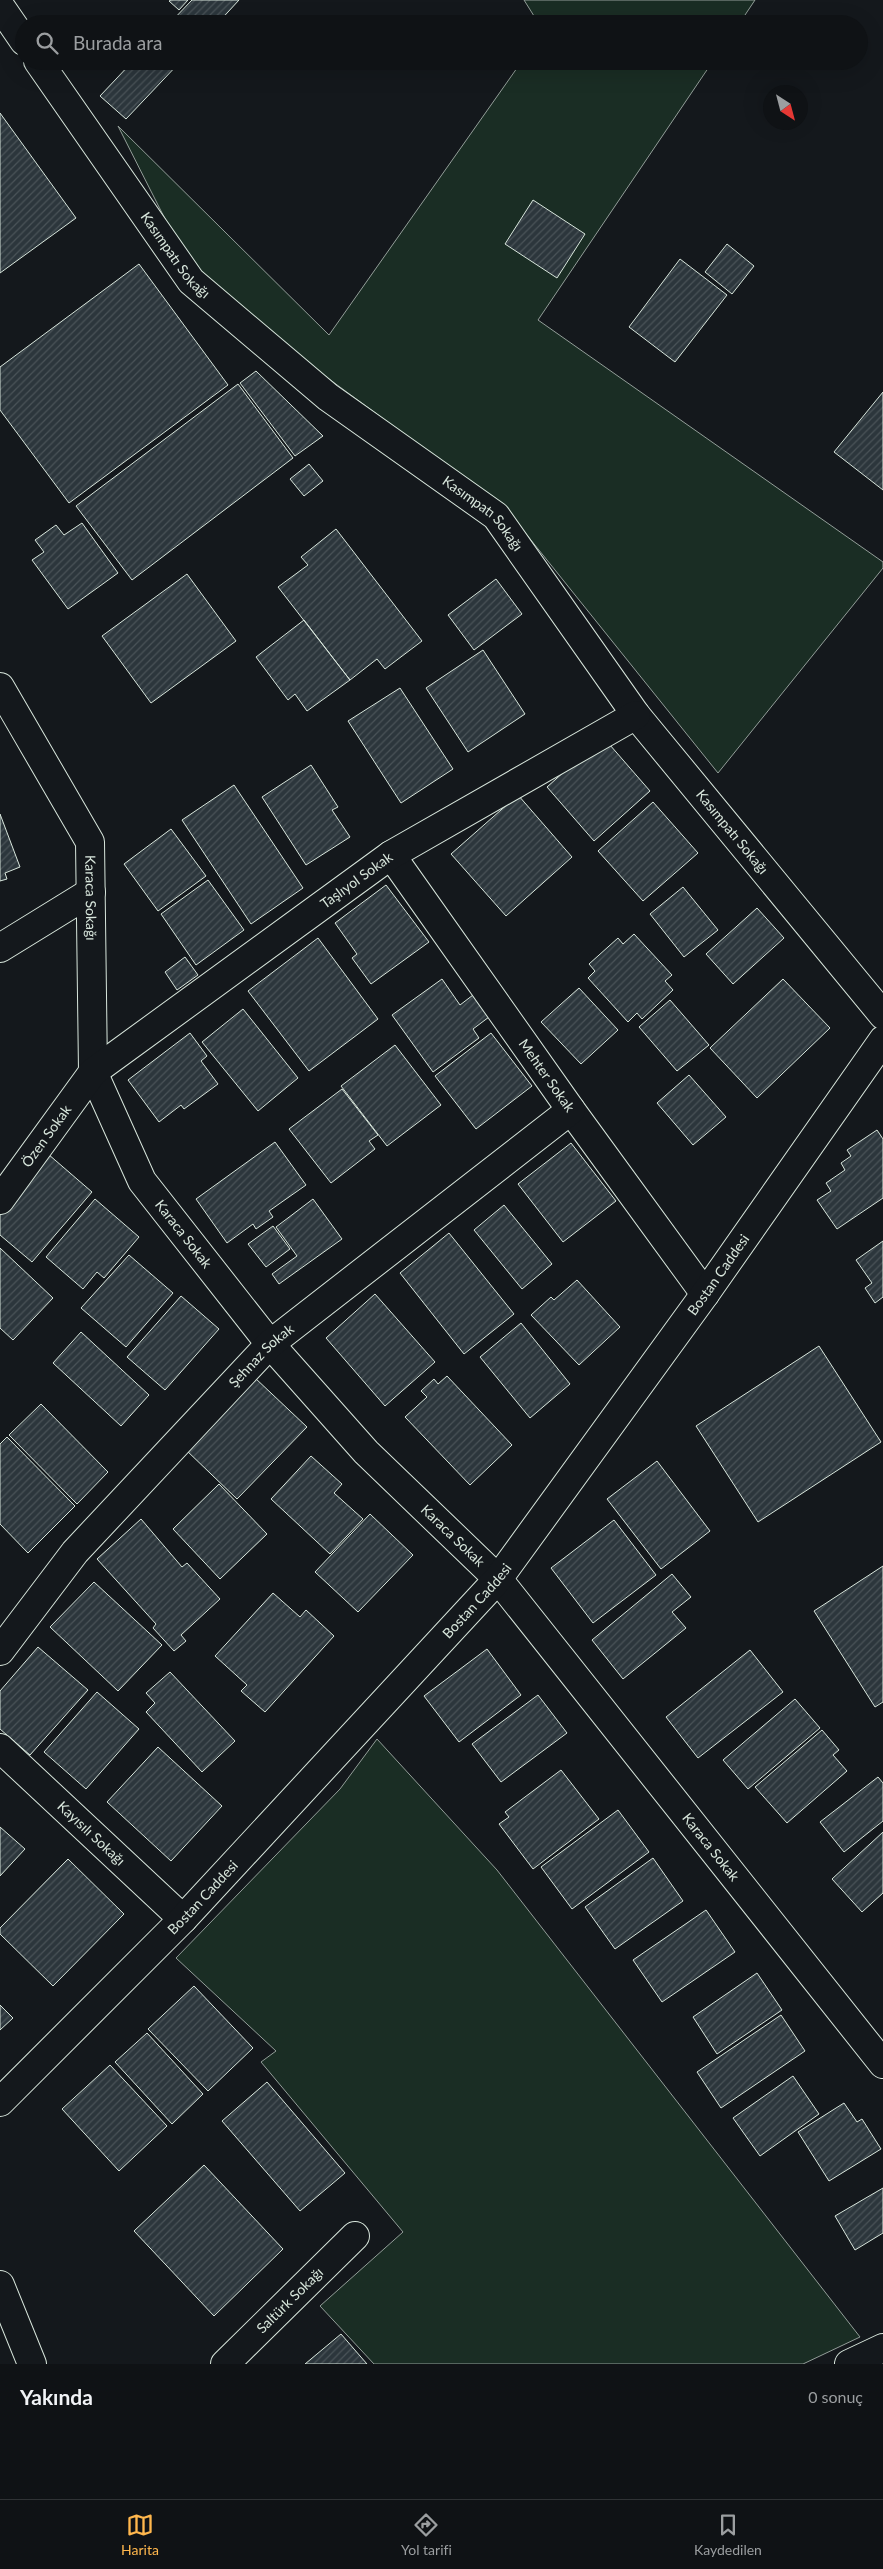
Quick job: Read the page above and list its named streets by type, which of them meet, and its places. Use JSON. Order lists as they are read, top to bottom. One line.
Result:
{"streets":{"street":["Kasımpatı Sokağı","Taşlıyol Sokak","Karaca Sokağı","Mehter Sokak","Özen Sokak","Karaca Sokak","Bostan Caddesi","Şehnaz Sokak","Kayısılı Sokağı","Saltürk Sokağı"]},"crossings":[["Kasımpatı Sokağı","Taşlıyol Sokak"],["Taşlıyol Sokak","Karaca Sokağı"],["Taşlıyol Sokak","Mehter Sokak"],["Taşlıyol Sokak","Özen Sokak"],["Taşlıyol Sokak","Karaca Sokak"],["Karaca Sokağı","Özen Sokak"],["Karaca Sokağı","Karaca Sokak"],["Mehter Sokak","Bostan Caddesi"],["Mehter Sokak","Şehnaz Sokak"],["Özen Sokak","Karaca Sokak"],["Karaca Sokak","Bostan Caddesi"],["Karaca Sokak","Şehnaz Sokak"],["Bostan Caddesi","Kayısılı Sokağı"]],"north":"bottom right","page":{"search":"Burada ara","heading":["Yakında","0 sonuç"],"nav":["Harita","Yol tarifi","Kaydedilen"]}}
